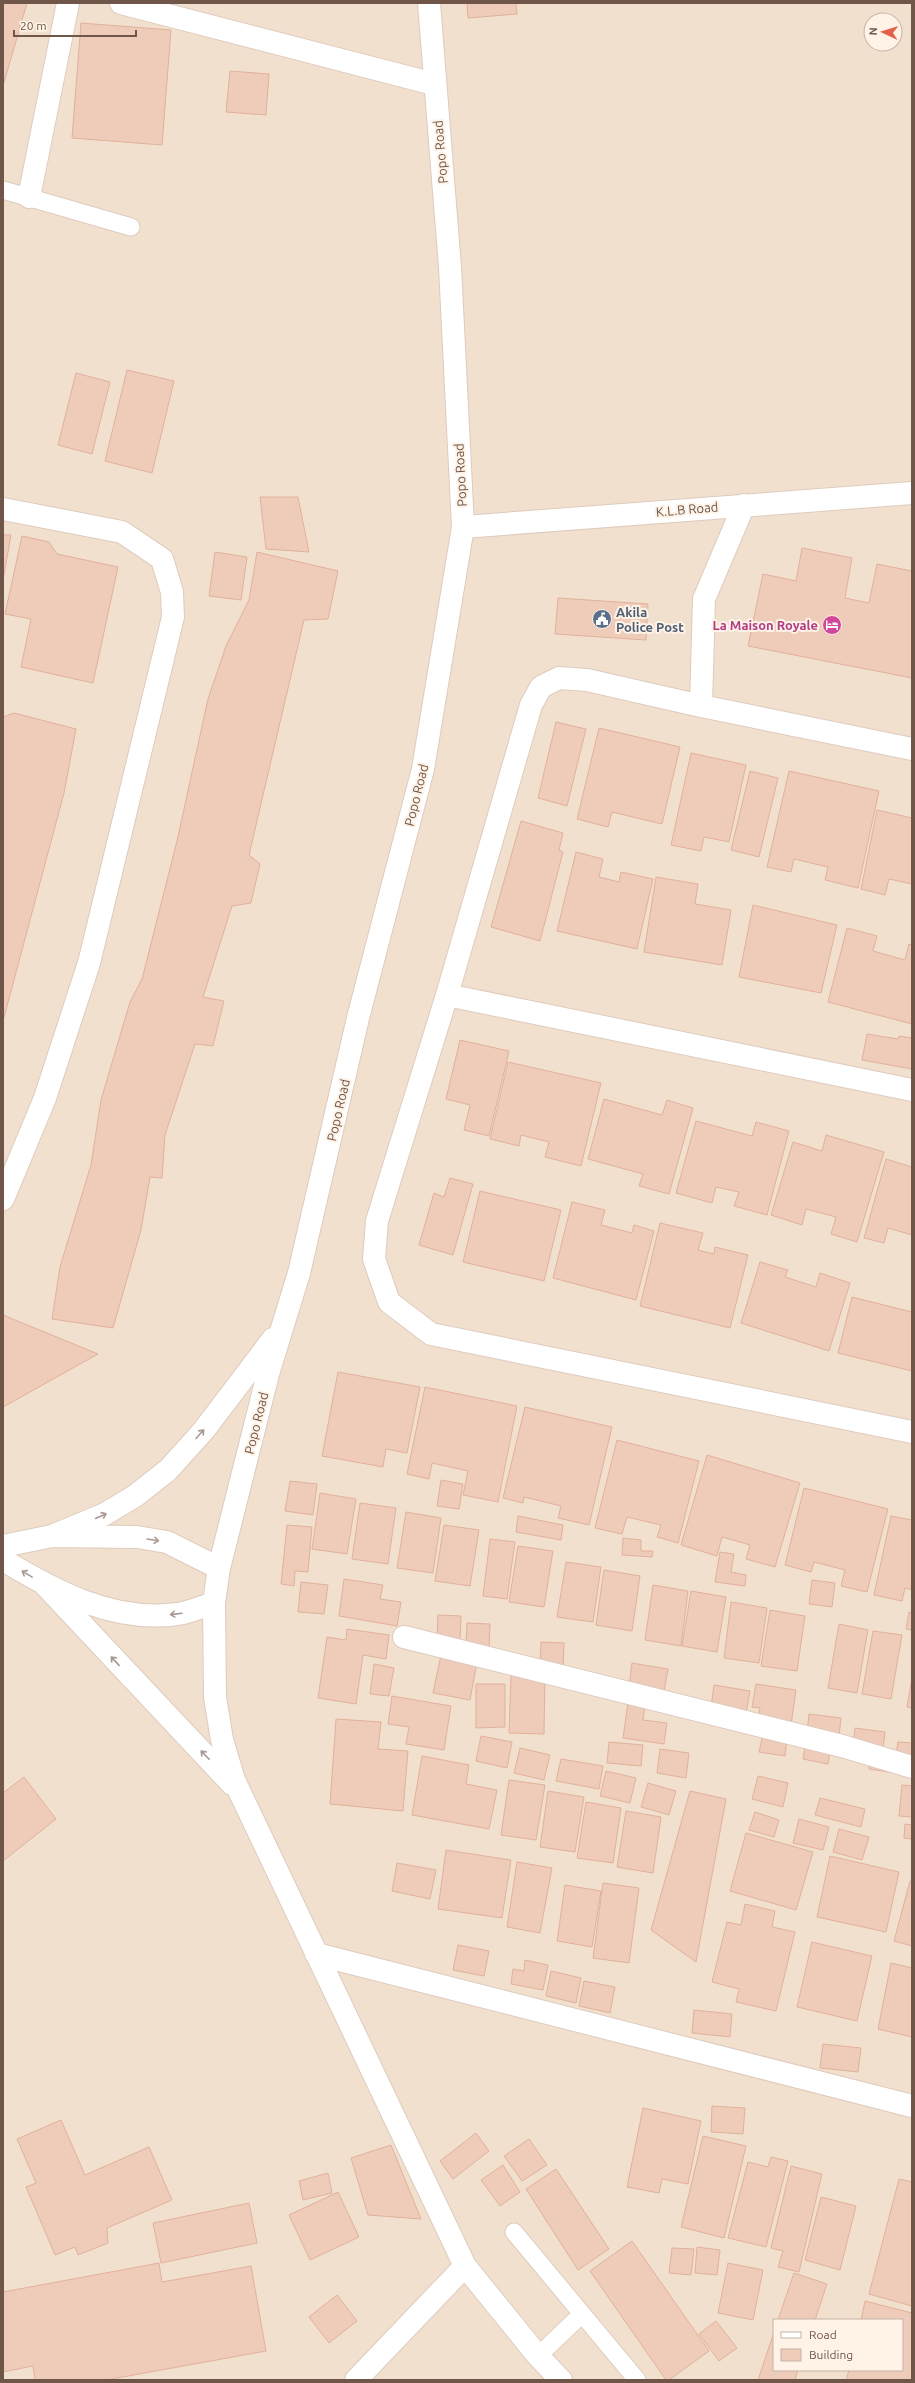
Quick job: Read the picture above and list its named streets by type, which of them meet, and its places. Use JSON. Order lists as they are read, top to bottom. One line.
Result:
{"streets":{"street":["Popo Road","K.L.B Road"]},"crossings":[["Popo Road","K.L.B Road"]],"places":{"public building":["Akila Police Post"],"hotel":["La Maison Royale"]},"legend":["Road","Building"],"scale_bar":"20 m","north":"left"}
